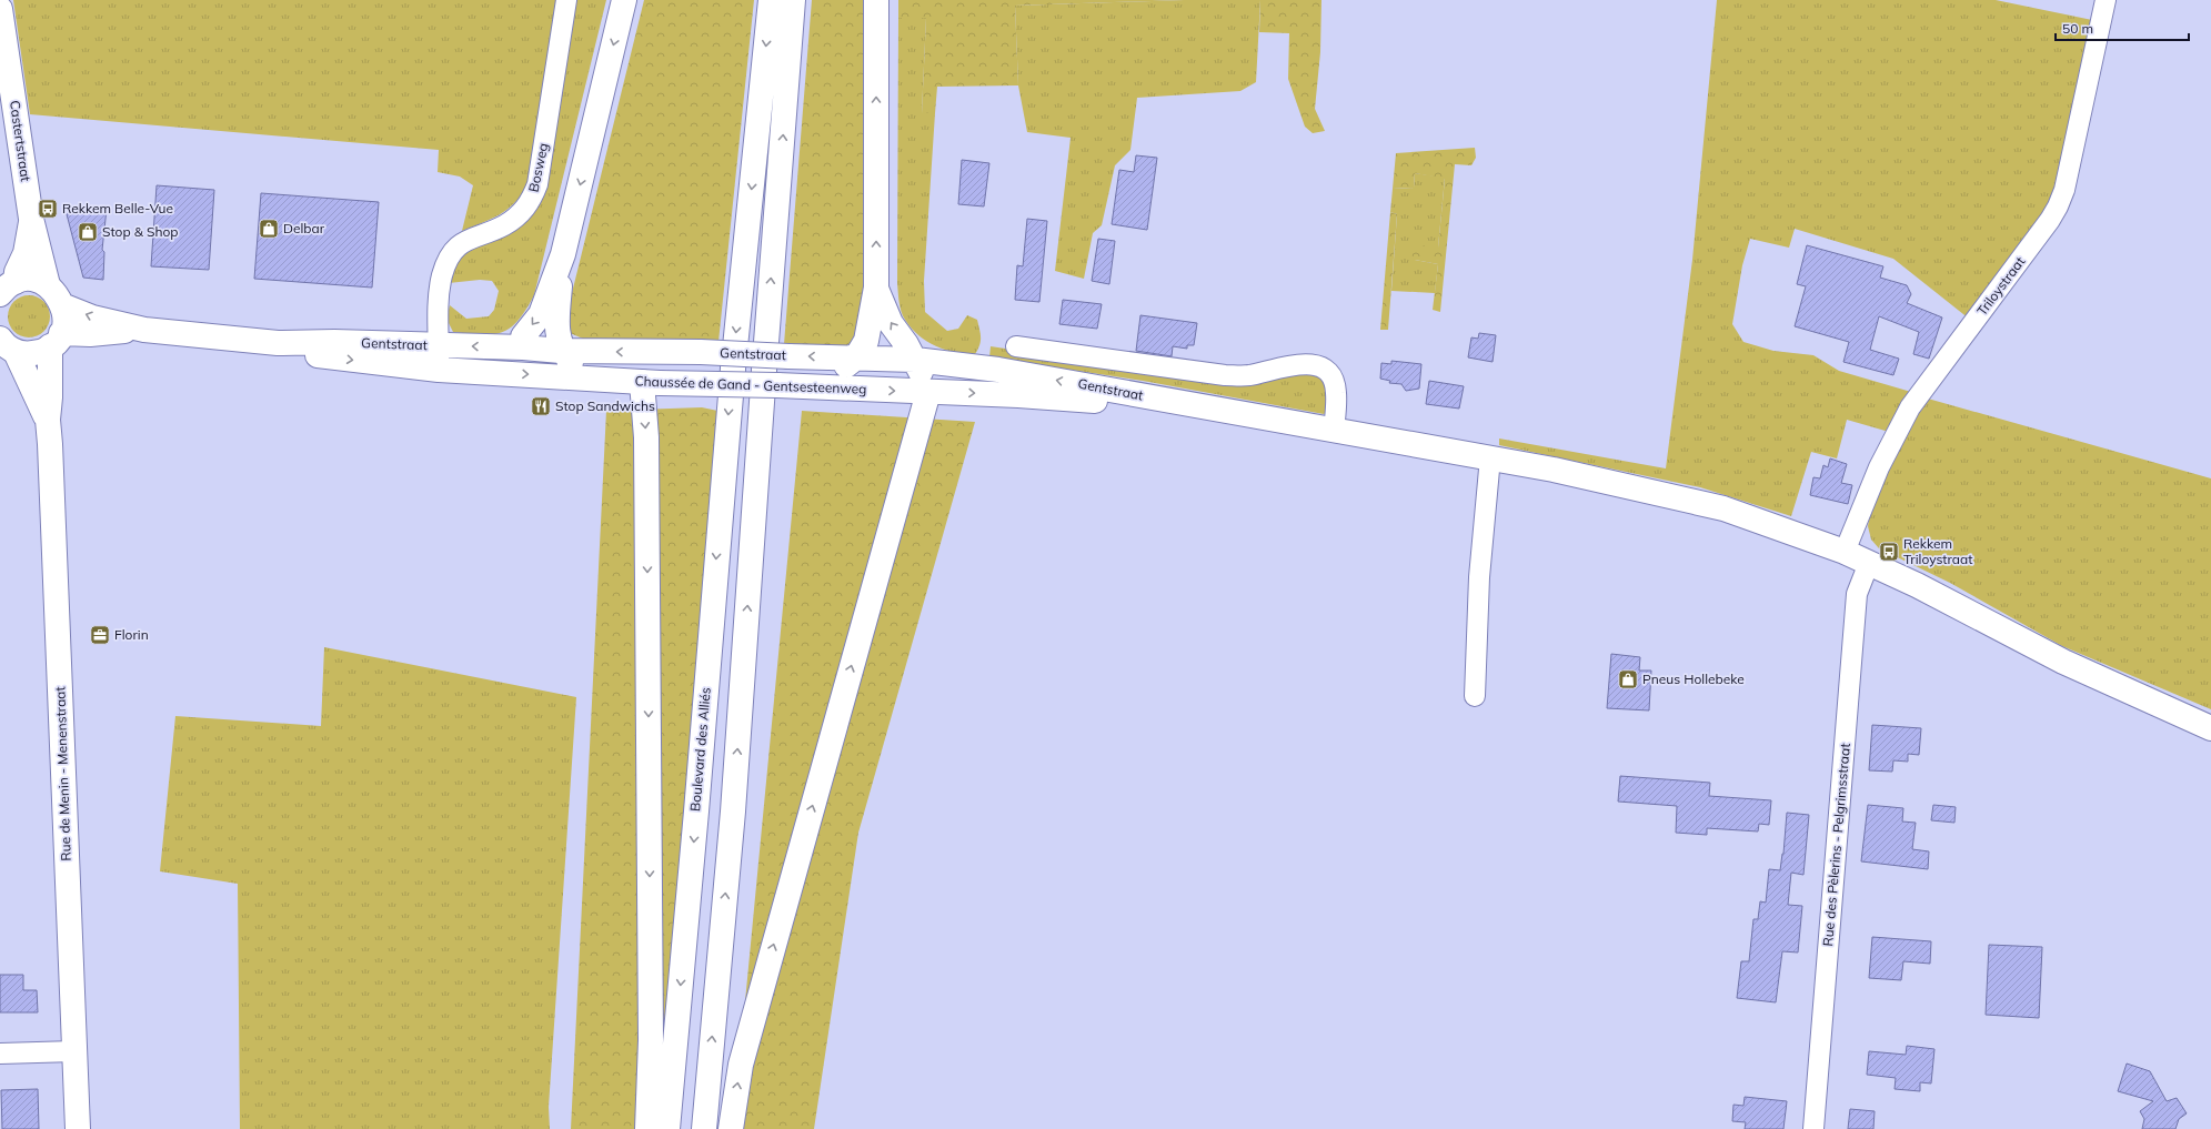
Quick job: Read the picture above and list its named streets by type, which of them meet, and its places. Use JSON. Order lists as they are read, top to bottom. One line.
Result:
{"streets":{"main road":["Castertstraat","Gentstraat","Chaussée de Gand - Gentsesteenweg","Boulevard des Alliés","Rue de Menin - Menenstraat"],"street":["Bosweg","Triloystraat","Rue des Pèlerins - Pelgrimsstraat"]},"crossings":[["Bosweg","Gentstraat"],["Bosweg","Chaussée de Gand - Gentsesteenweg"],["Gentstraat","Chaussée de Gand - Gentsesteenweg"]],"one_way":["Gentstraat","Chaussée de Gand - Gentsesteenweg"],"places":{"bus stop":["Rekkem Belle-Vue","Rekkem Triloystraat"],"shop":["Delbar","Stop & Shop","Pneus Hollebeke"],"restaurant":["Stop Sandwichs"],"office":["Florin"]},"scale_bar":"50 m"}
